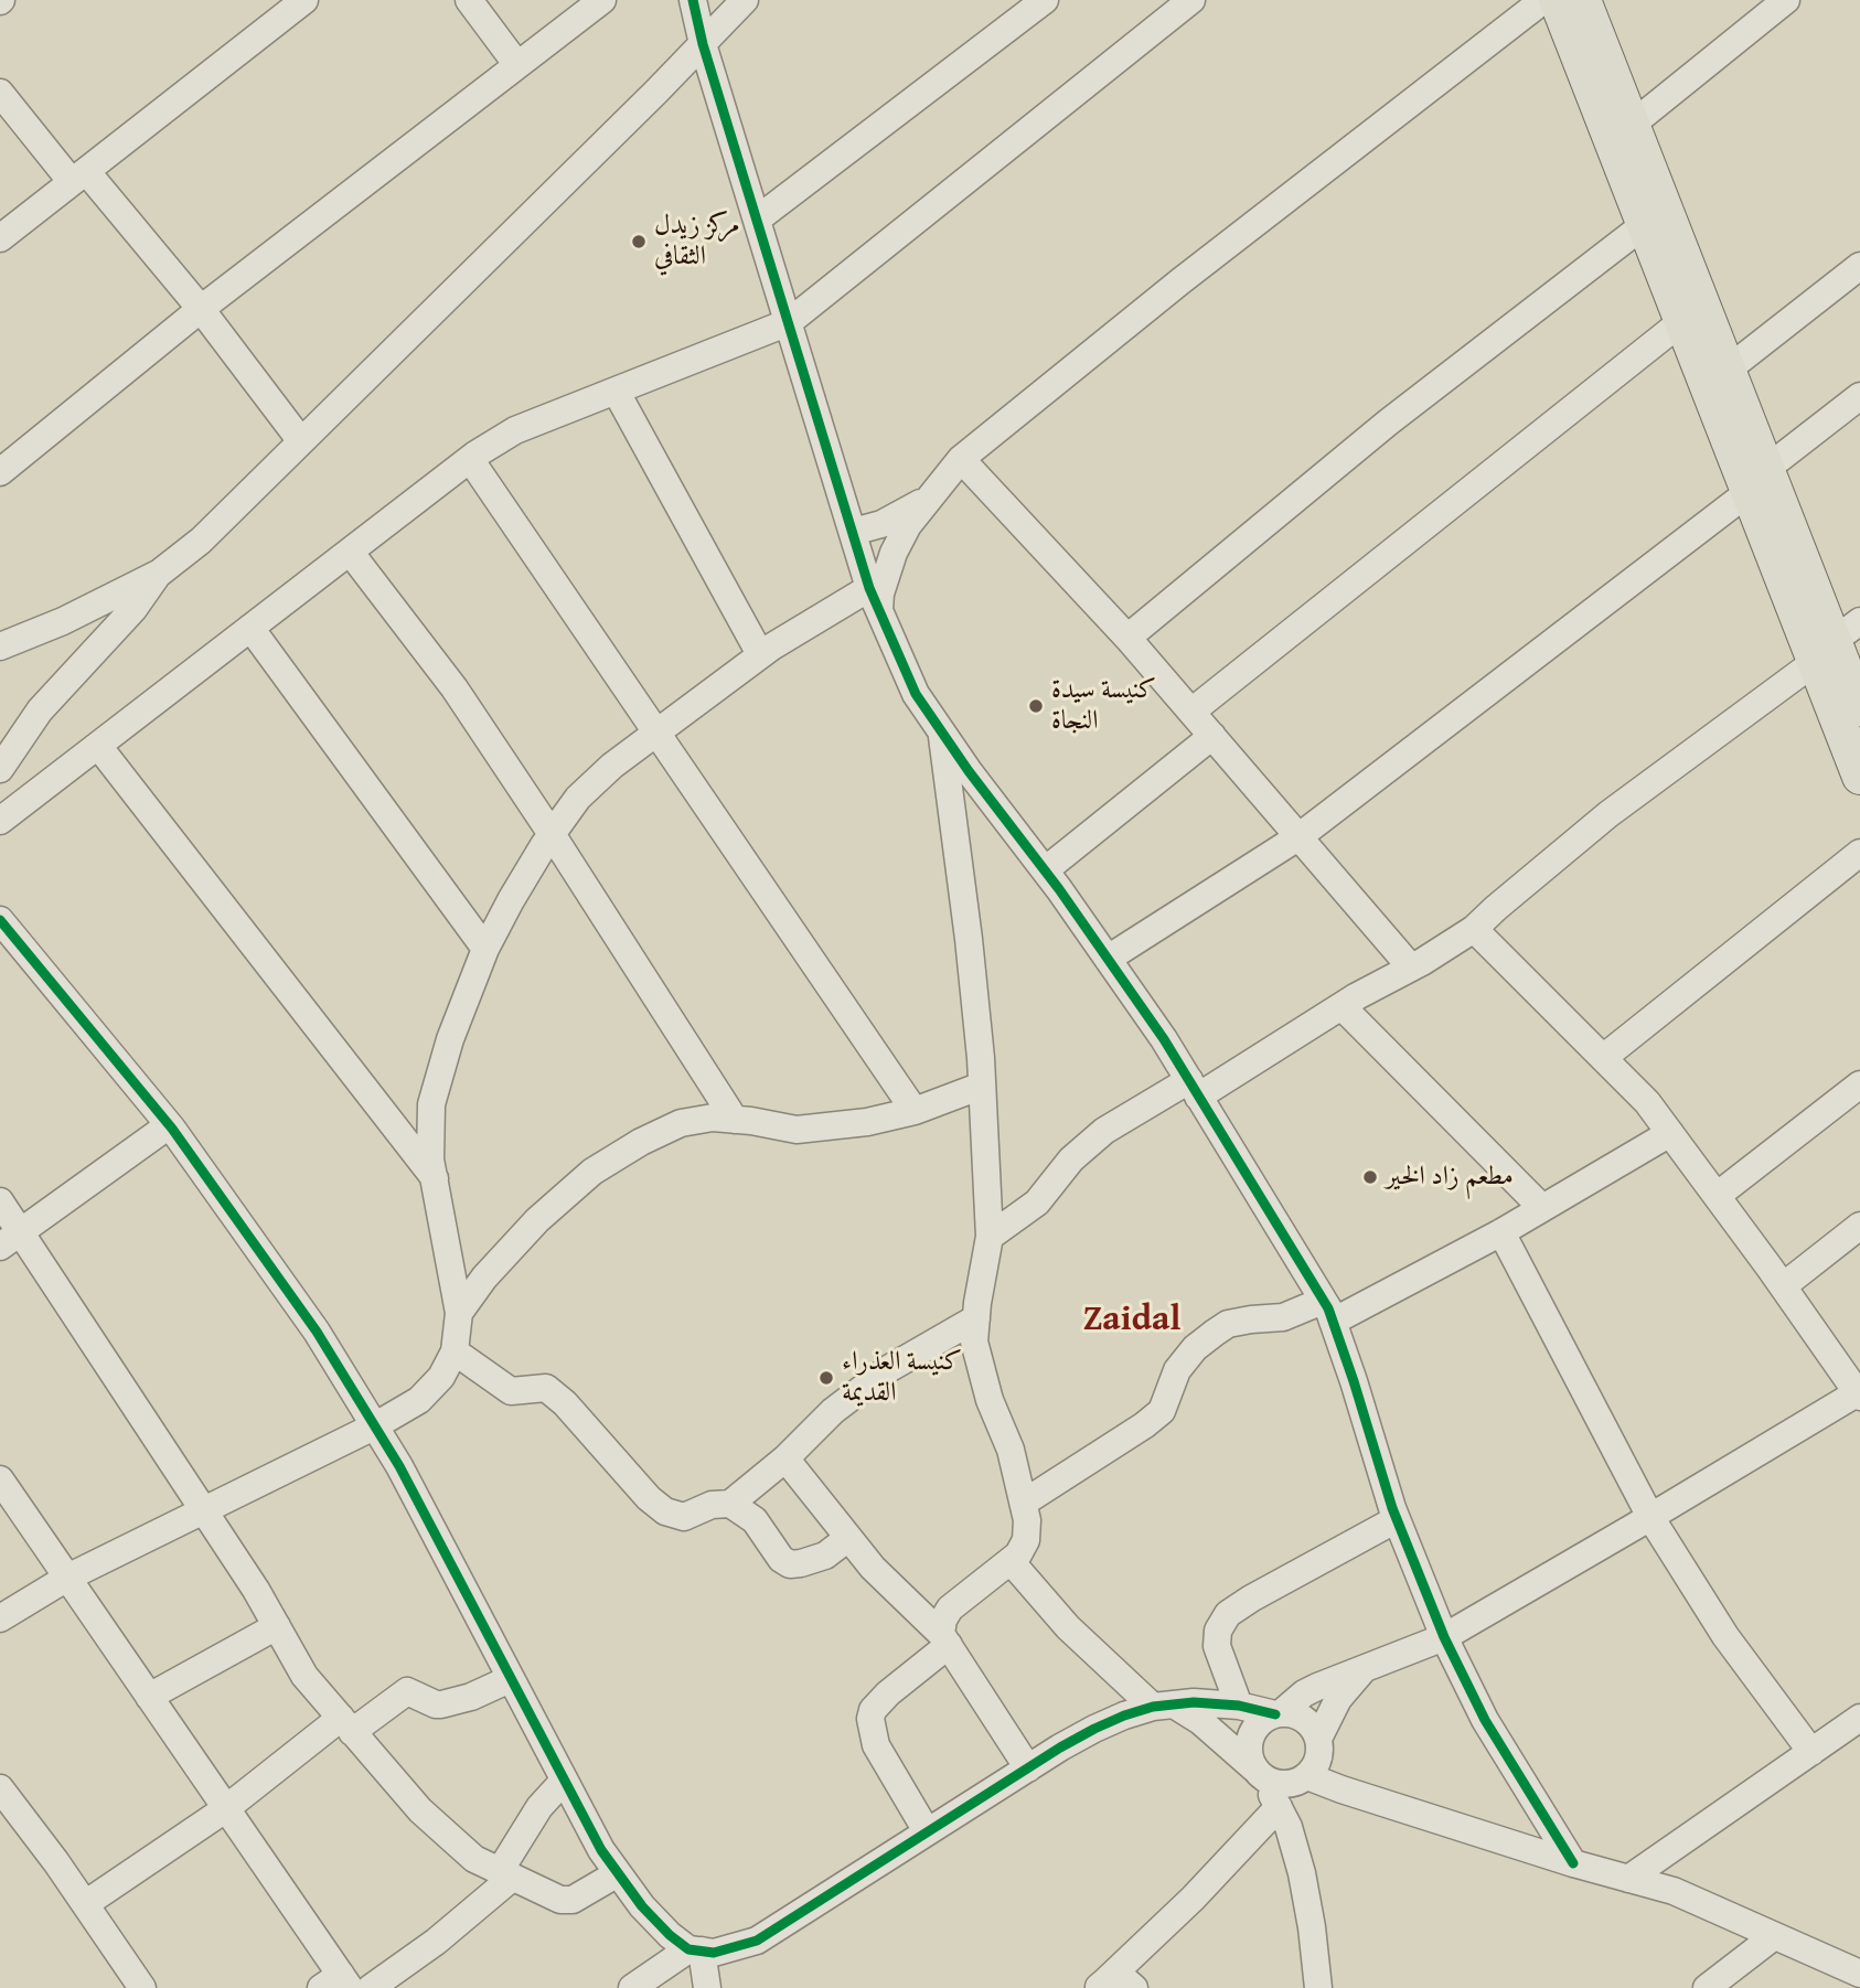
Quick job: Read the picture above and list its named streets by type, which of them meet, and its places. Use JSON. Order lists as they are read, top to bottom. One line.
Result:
{"districts":["Zaidal"],"places":["مركز زيدل الثقافي","كنيسة سيدة النجاة","مطعم زاد الخير","كنيسة العذراء القديمة"]}
